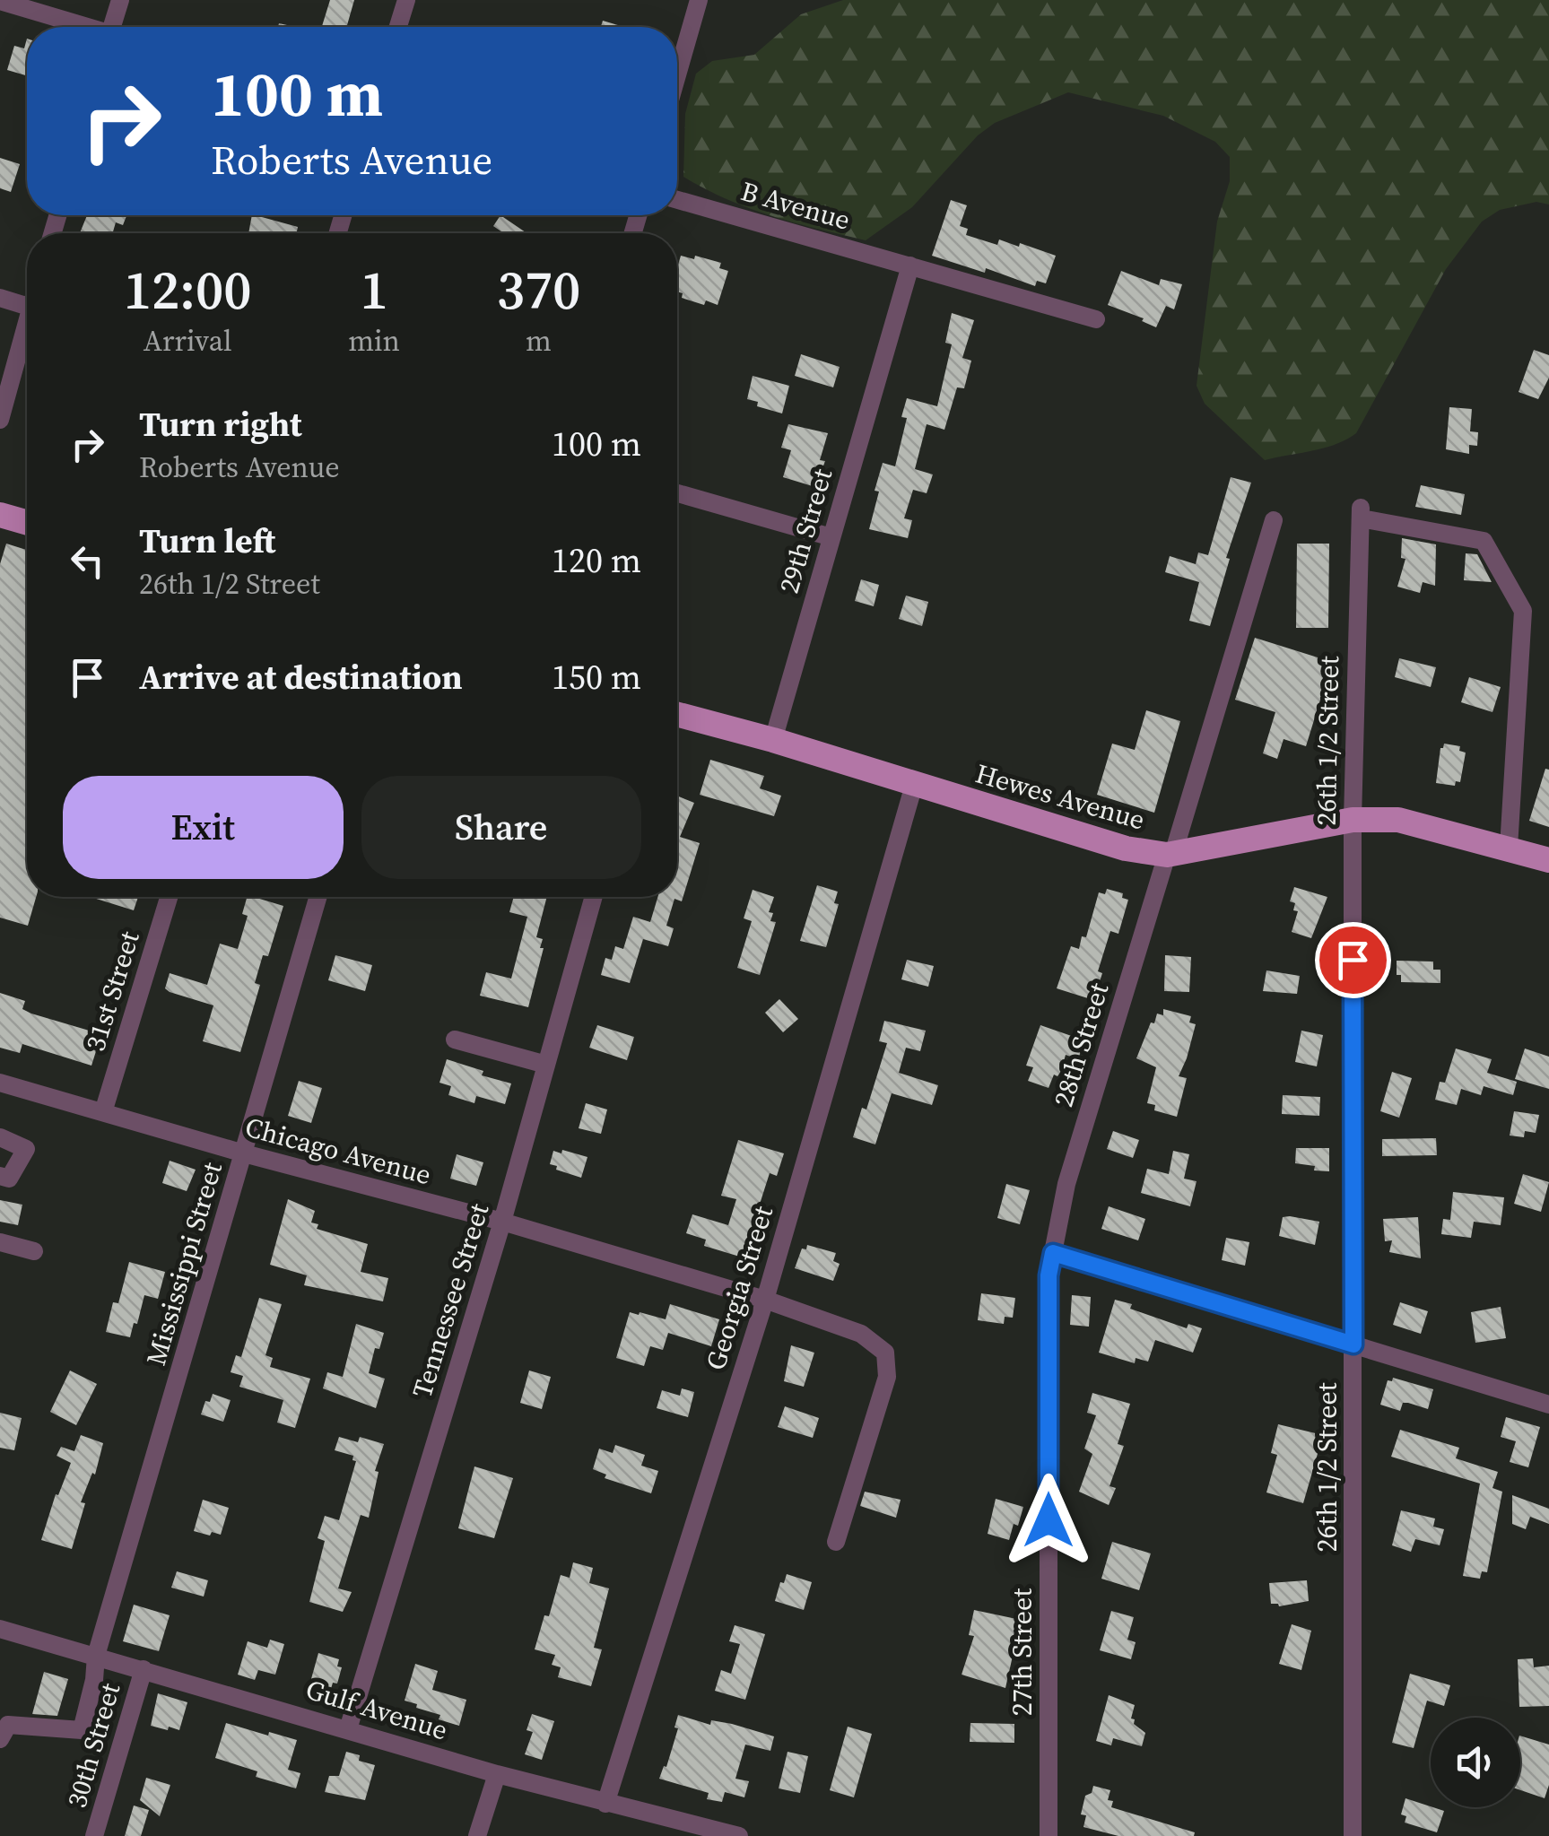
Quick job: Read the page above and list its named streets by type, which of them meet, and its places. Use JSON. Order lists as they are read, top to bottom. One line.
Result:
{"streets":{"main road":["Hewes Avenue"],"street":["B Avenue","29th Street","26th 1/2 Street","31st Street","28th Street","Chicago Avenue","Mississippi Street","Georgia Street","Tennessee Street","27th Street","Gulf Avenue","30th Street"]},"crossings":[["B Avenue","29th Street"],["29th Street","Hewes Avenue"],["26th 1/2 Street","Hewes Avenue"],["Hewes Avenue","28th Street"],["Hewes Avenue","Georgia Street"],["31st Street","Chicago Avenue"],["28th Street","27th Street"],["Chicago Avenue","Mississippi Street"],["Chicago Avenue","Georgia Street"],["Chicago Avenue","Tennessee Street"],["Mississippi Street","Gulf Avenue"],["Georgia Street","Gulf Avenue"],["Tennessee Street","Gulf Avenue"],["Gulf Avenue","30th Street"]],"page":{"turn":["100 m","Roberts Avenue"],"eta":["12:00","Arrival","1","min","370","m"],"list":[{"name":"Turn right","note":"Roberts Avenue","value":"100 m"},{"name":"Turn left","note":"26th 1/2 Street","value":"120 m"},{"name":"Arrive at destination","value":"150 m"}],"buttons":["Exit","Share"]}}
